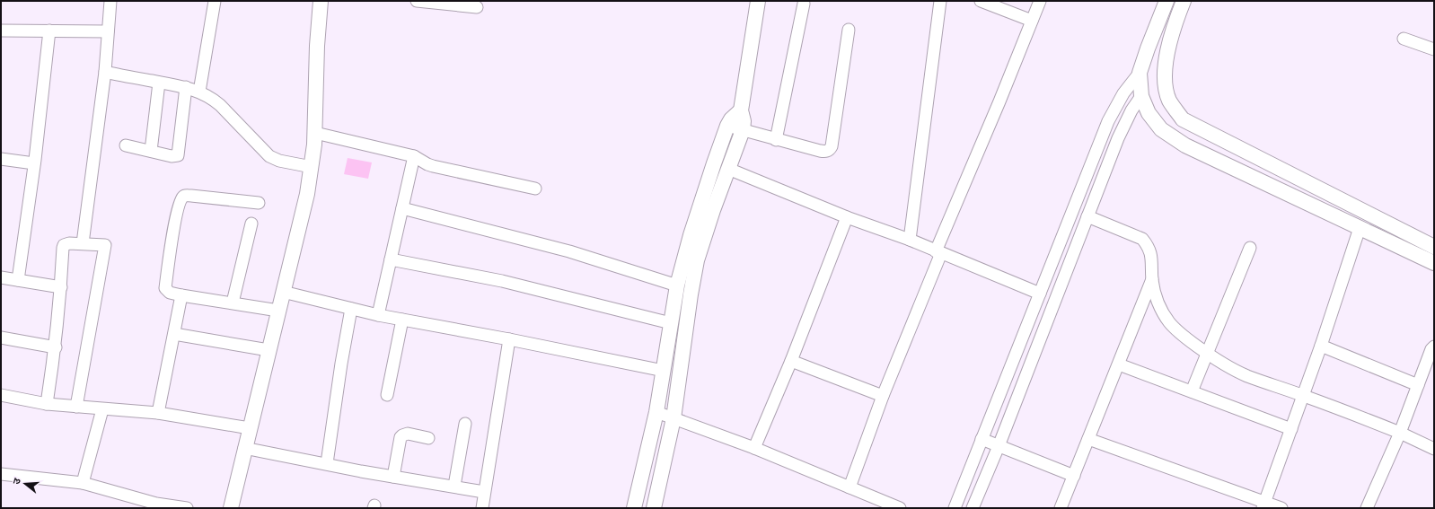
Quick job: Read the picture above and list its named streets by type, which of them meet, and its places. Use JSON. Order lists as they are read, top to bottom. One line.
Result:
{"north":"left"}
